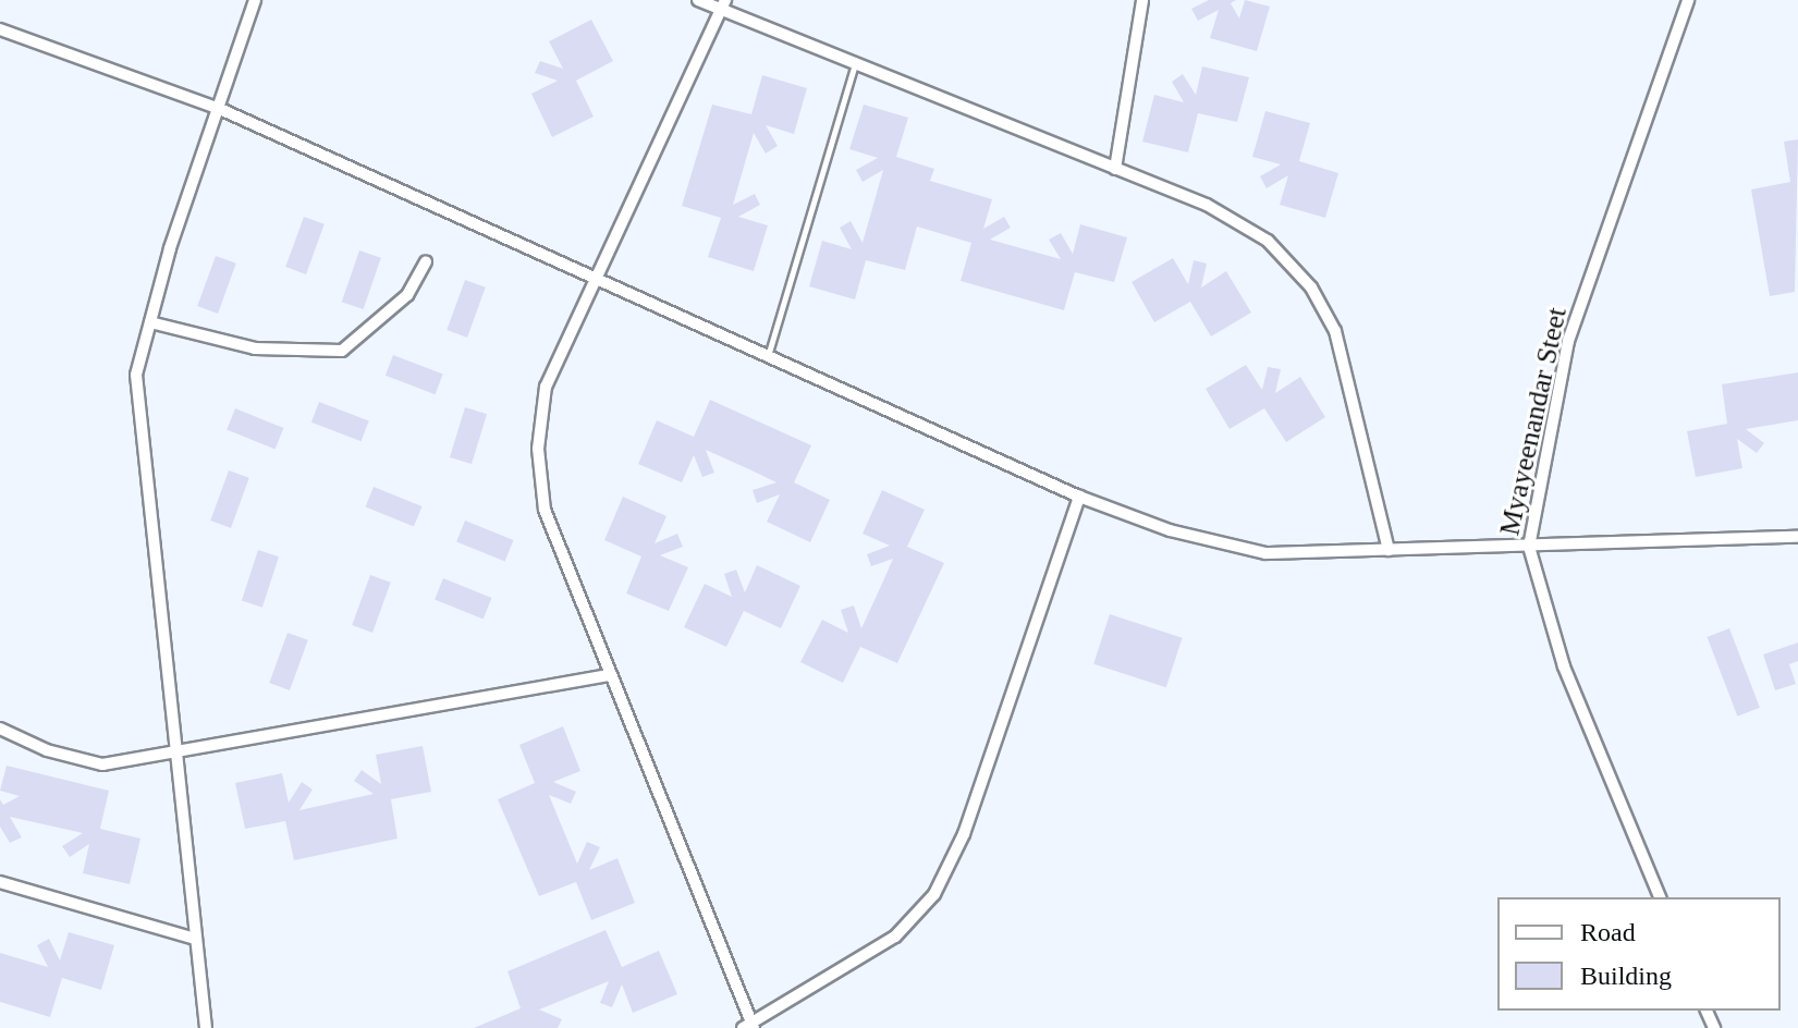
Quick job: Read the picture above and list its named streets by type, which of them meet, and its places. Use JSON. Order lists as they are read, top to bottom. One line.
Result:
{"streets":{"street":["Myayeenandar Steet"]},"legend":["Road","Building"]}
